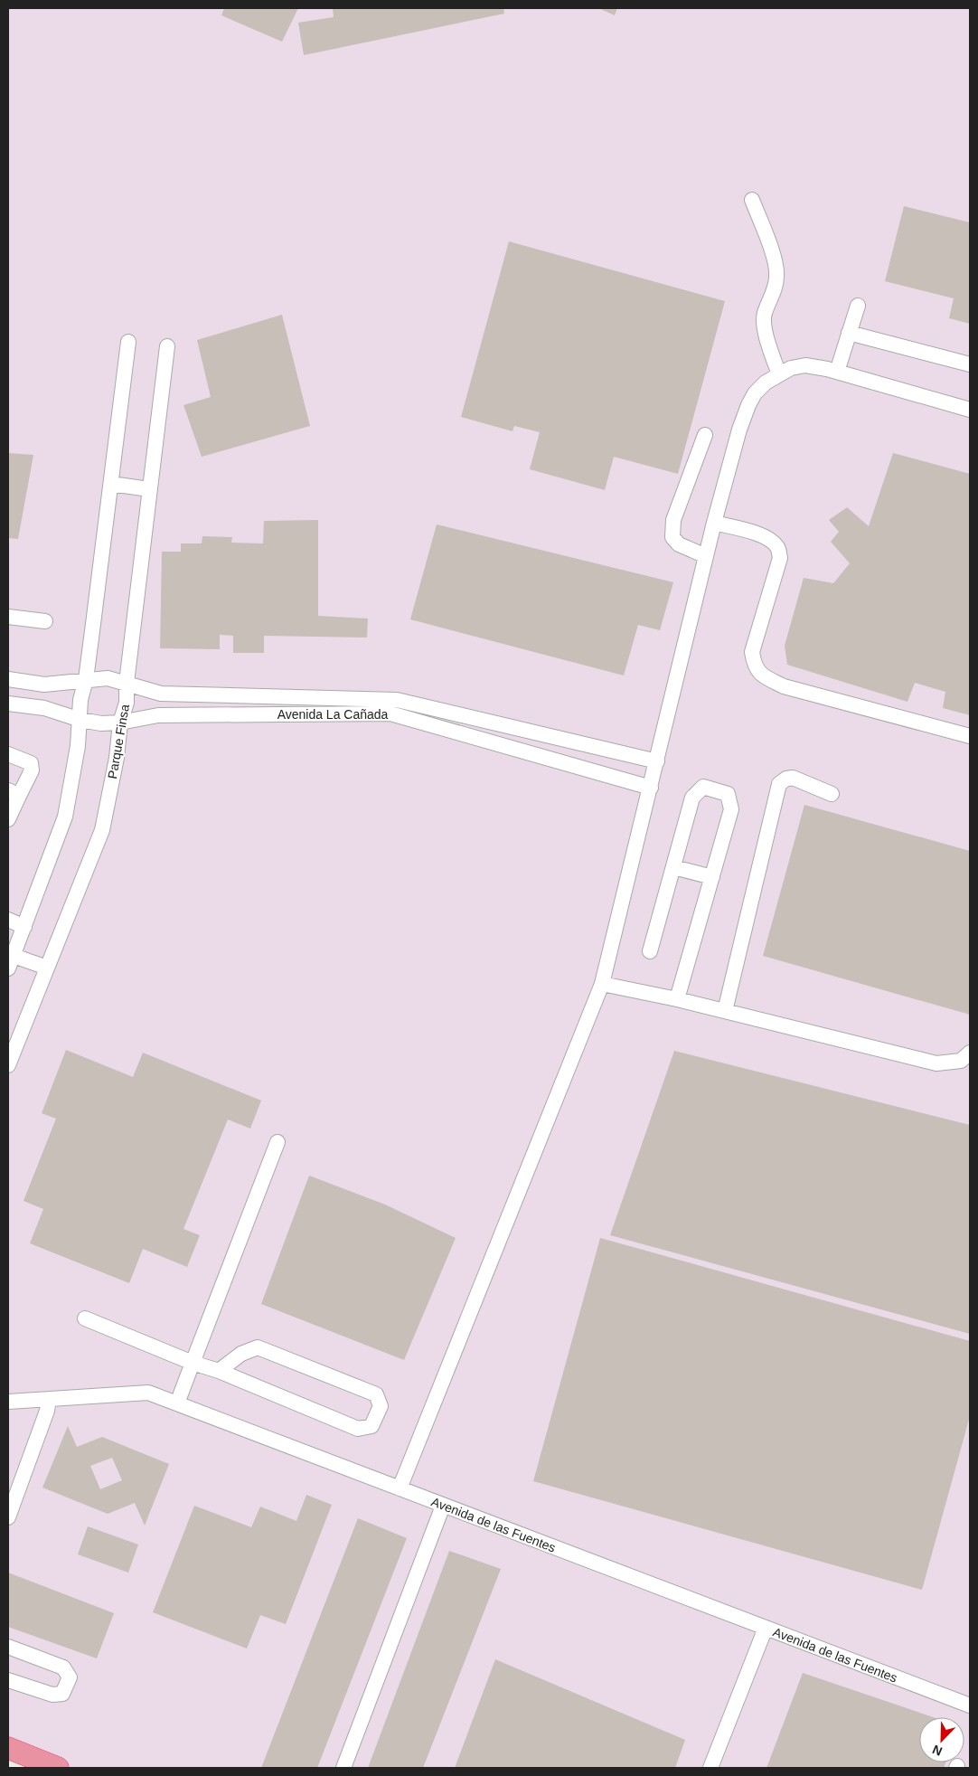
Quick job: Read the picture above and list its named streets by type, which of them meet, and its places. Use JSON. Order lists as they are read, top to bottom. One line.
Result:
{"streets":{"street":["Avenida La Cañada","Parque Finsa","Avenida de las Fuentes"]},"crossings":[["Avenida La Cañada","Parque Finsa"]],"north":"bottom left"}
